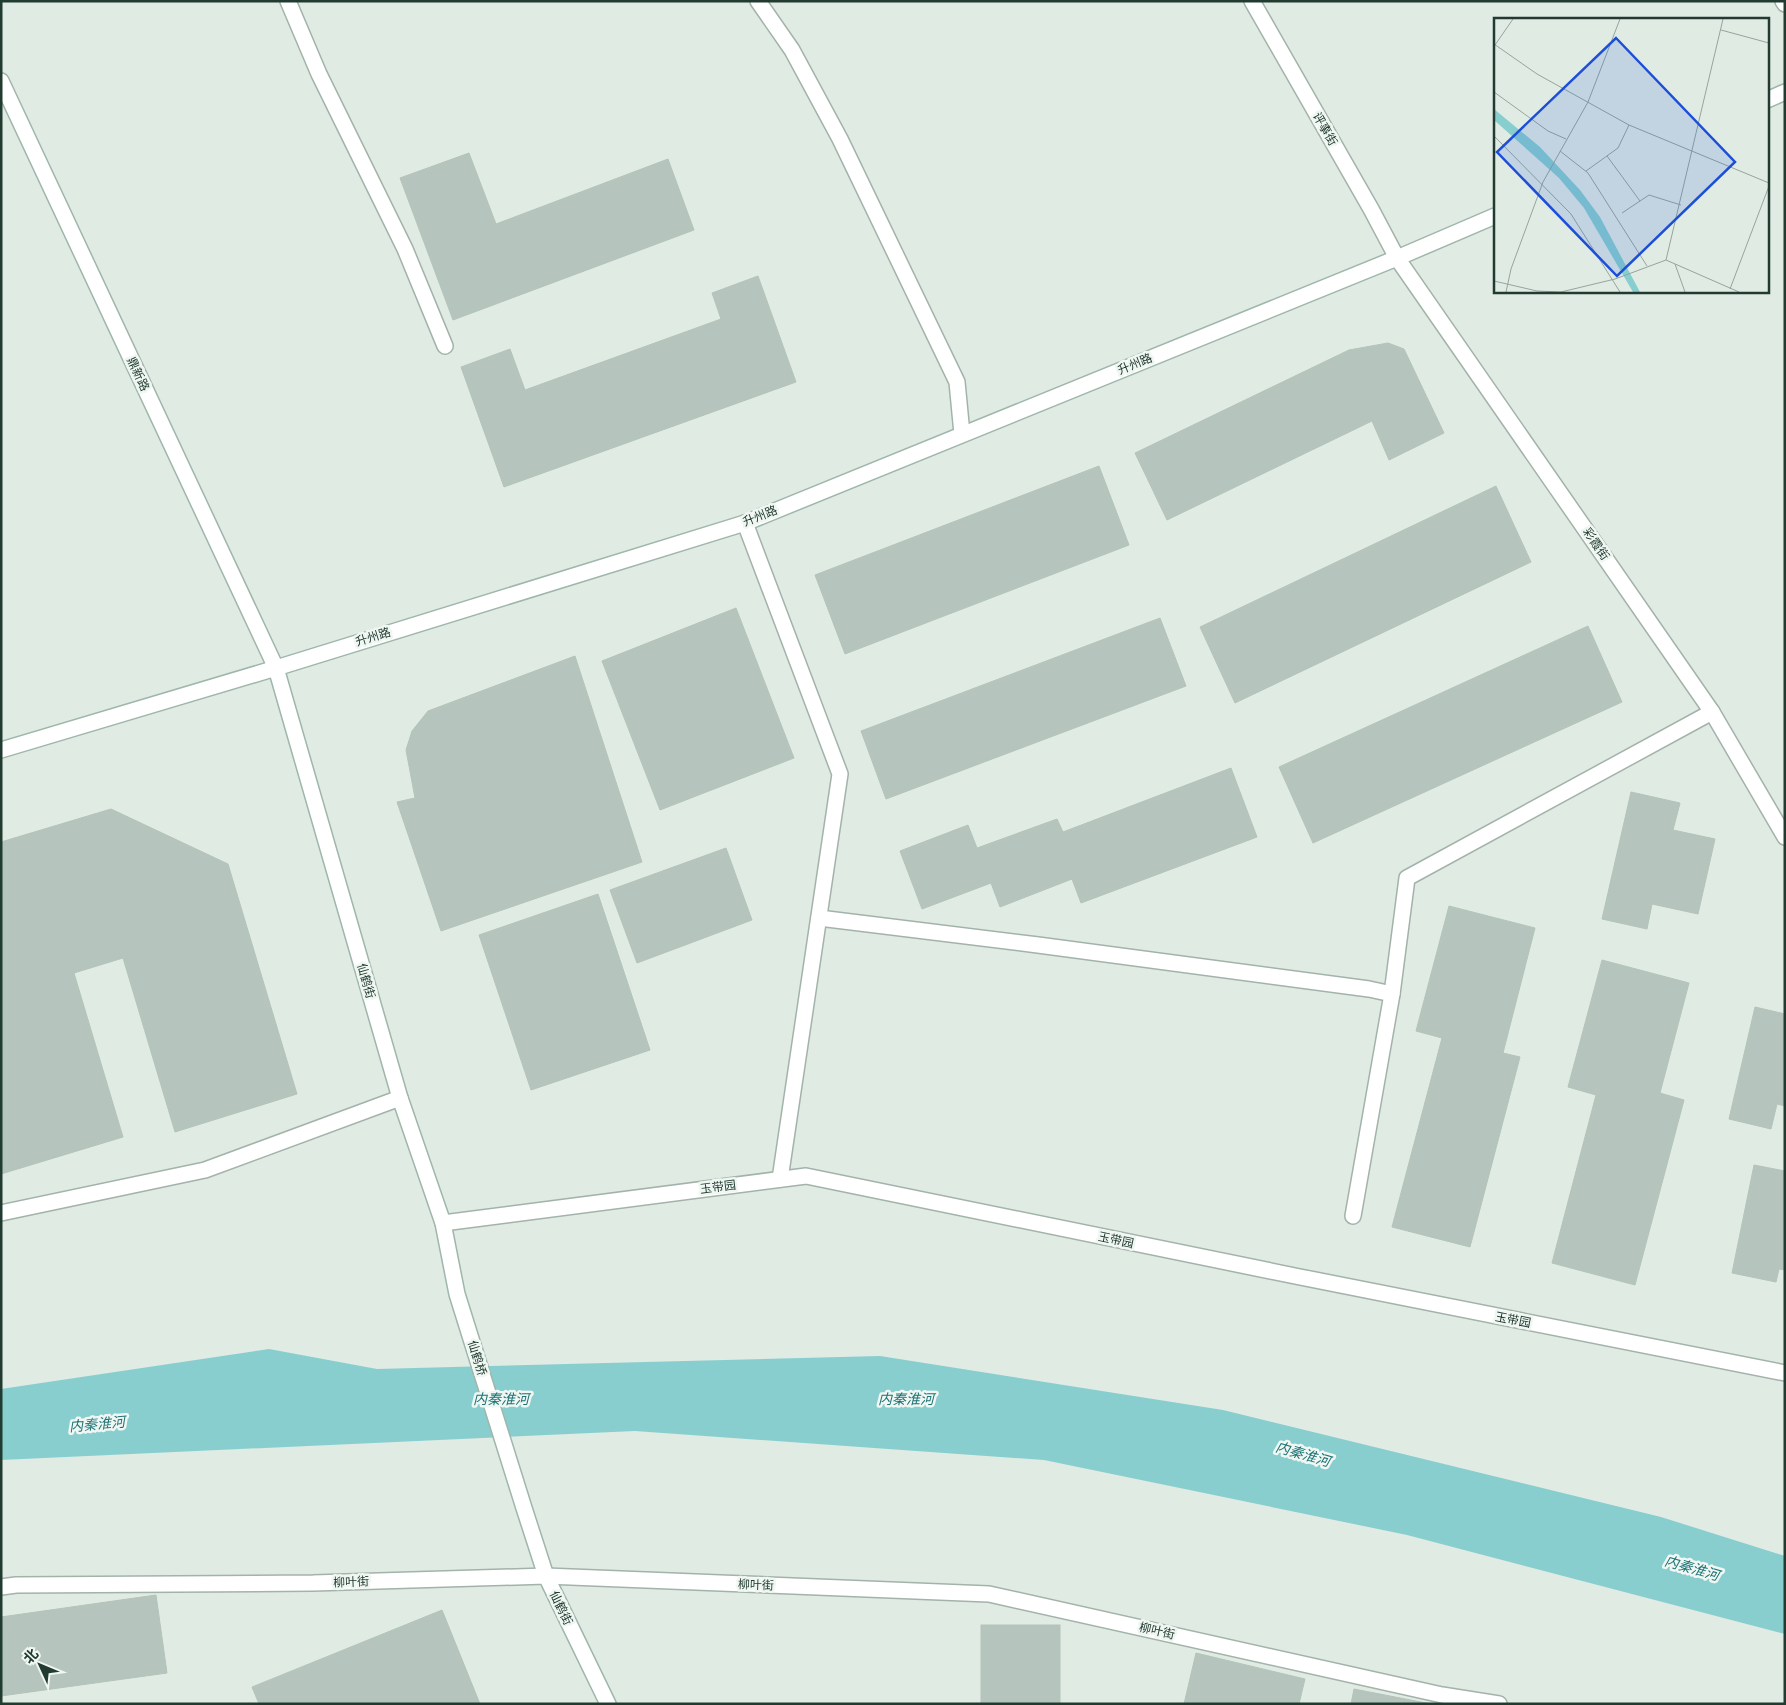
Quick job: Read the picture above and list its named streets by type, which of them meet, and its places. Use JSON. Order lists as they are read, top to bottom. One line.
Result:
{"streets":{"street":["评事街","升州路","鼎新路","彩霞街","仙鹤街","玉带园","仙鹤桥","柳叶街"]},"crossings":[["评事街","升州路"],["评事街","彩霞街"],["升州路","鼎新路"],["升州路","彩霞街"],["升州路","仙鹤街"],["鼎新路","仙鹤街"],["仙鹤街","玉带园"],["仙鹤街","仙鹤桥"],["仙鹤街","柳叶街"]],"water":["内秦淮河"],"north":"top left"}
